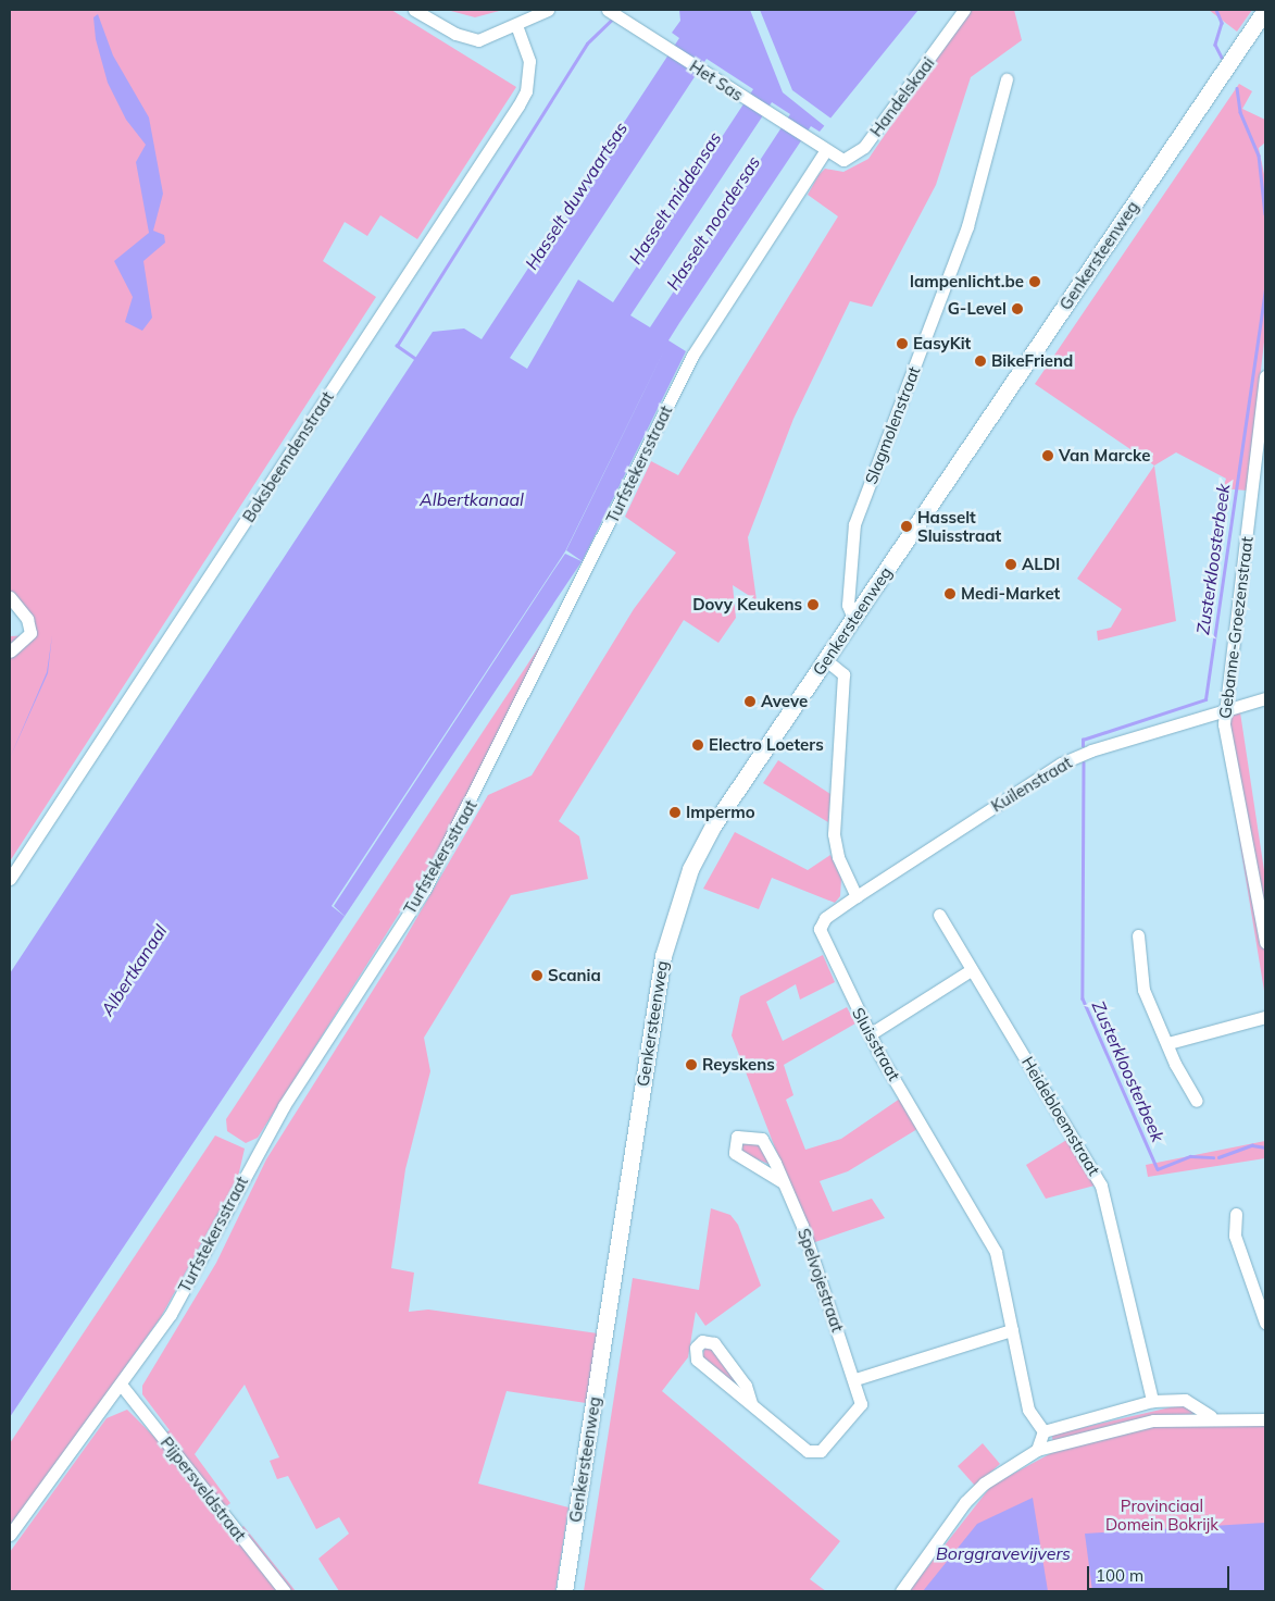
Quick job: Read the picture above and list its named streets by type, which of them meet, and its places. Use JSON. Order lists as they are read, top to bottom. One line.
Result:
{"streets":{"main road":["Genkersteenweg"],"street":["Het Sas","Handelskaai","Slagmolenstraat","Boksbeemdenstraat","Turfstekersstraat","Gebanne-Groezenstraat","Kuilenstraat","Sluisstraat","Heidebloemstraat","Spelvojestraat","Pijpersveldstraat"]},"crossings":[["Het Sas","Handelskaai"],["Het Sas","Turfstekersstraat"],["Handelskaai","Turfstekersstraat"],["Genkersteenweg","Slagmolenstraat"],["Turfstekersstraat","Pijpersveldstraat"],["Gebanne-Groezenstraat","Kuilenstraat"],["Kuilenstraat","Sluisstraat"]],"water":["Hasselt duwvaartsas","Hasselt middensas","Hasselt noordersas","Albertkanaal","Zusterkloosterbeek","Borggravevijvers"],"parks":["Provinciaal Domein Bokrijk"],"places":["lampenlicht.be","G-Level","EasyKit","BikeFriend","Van Marcke","Hasselt Sluisstraat","ALDI","Medi-Market","Dovy Keukens","Aveve","Electro Loeters","Impermo","Scania","Reyskens"],"scale_bar":"100 m"}
